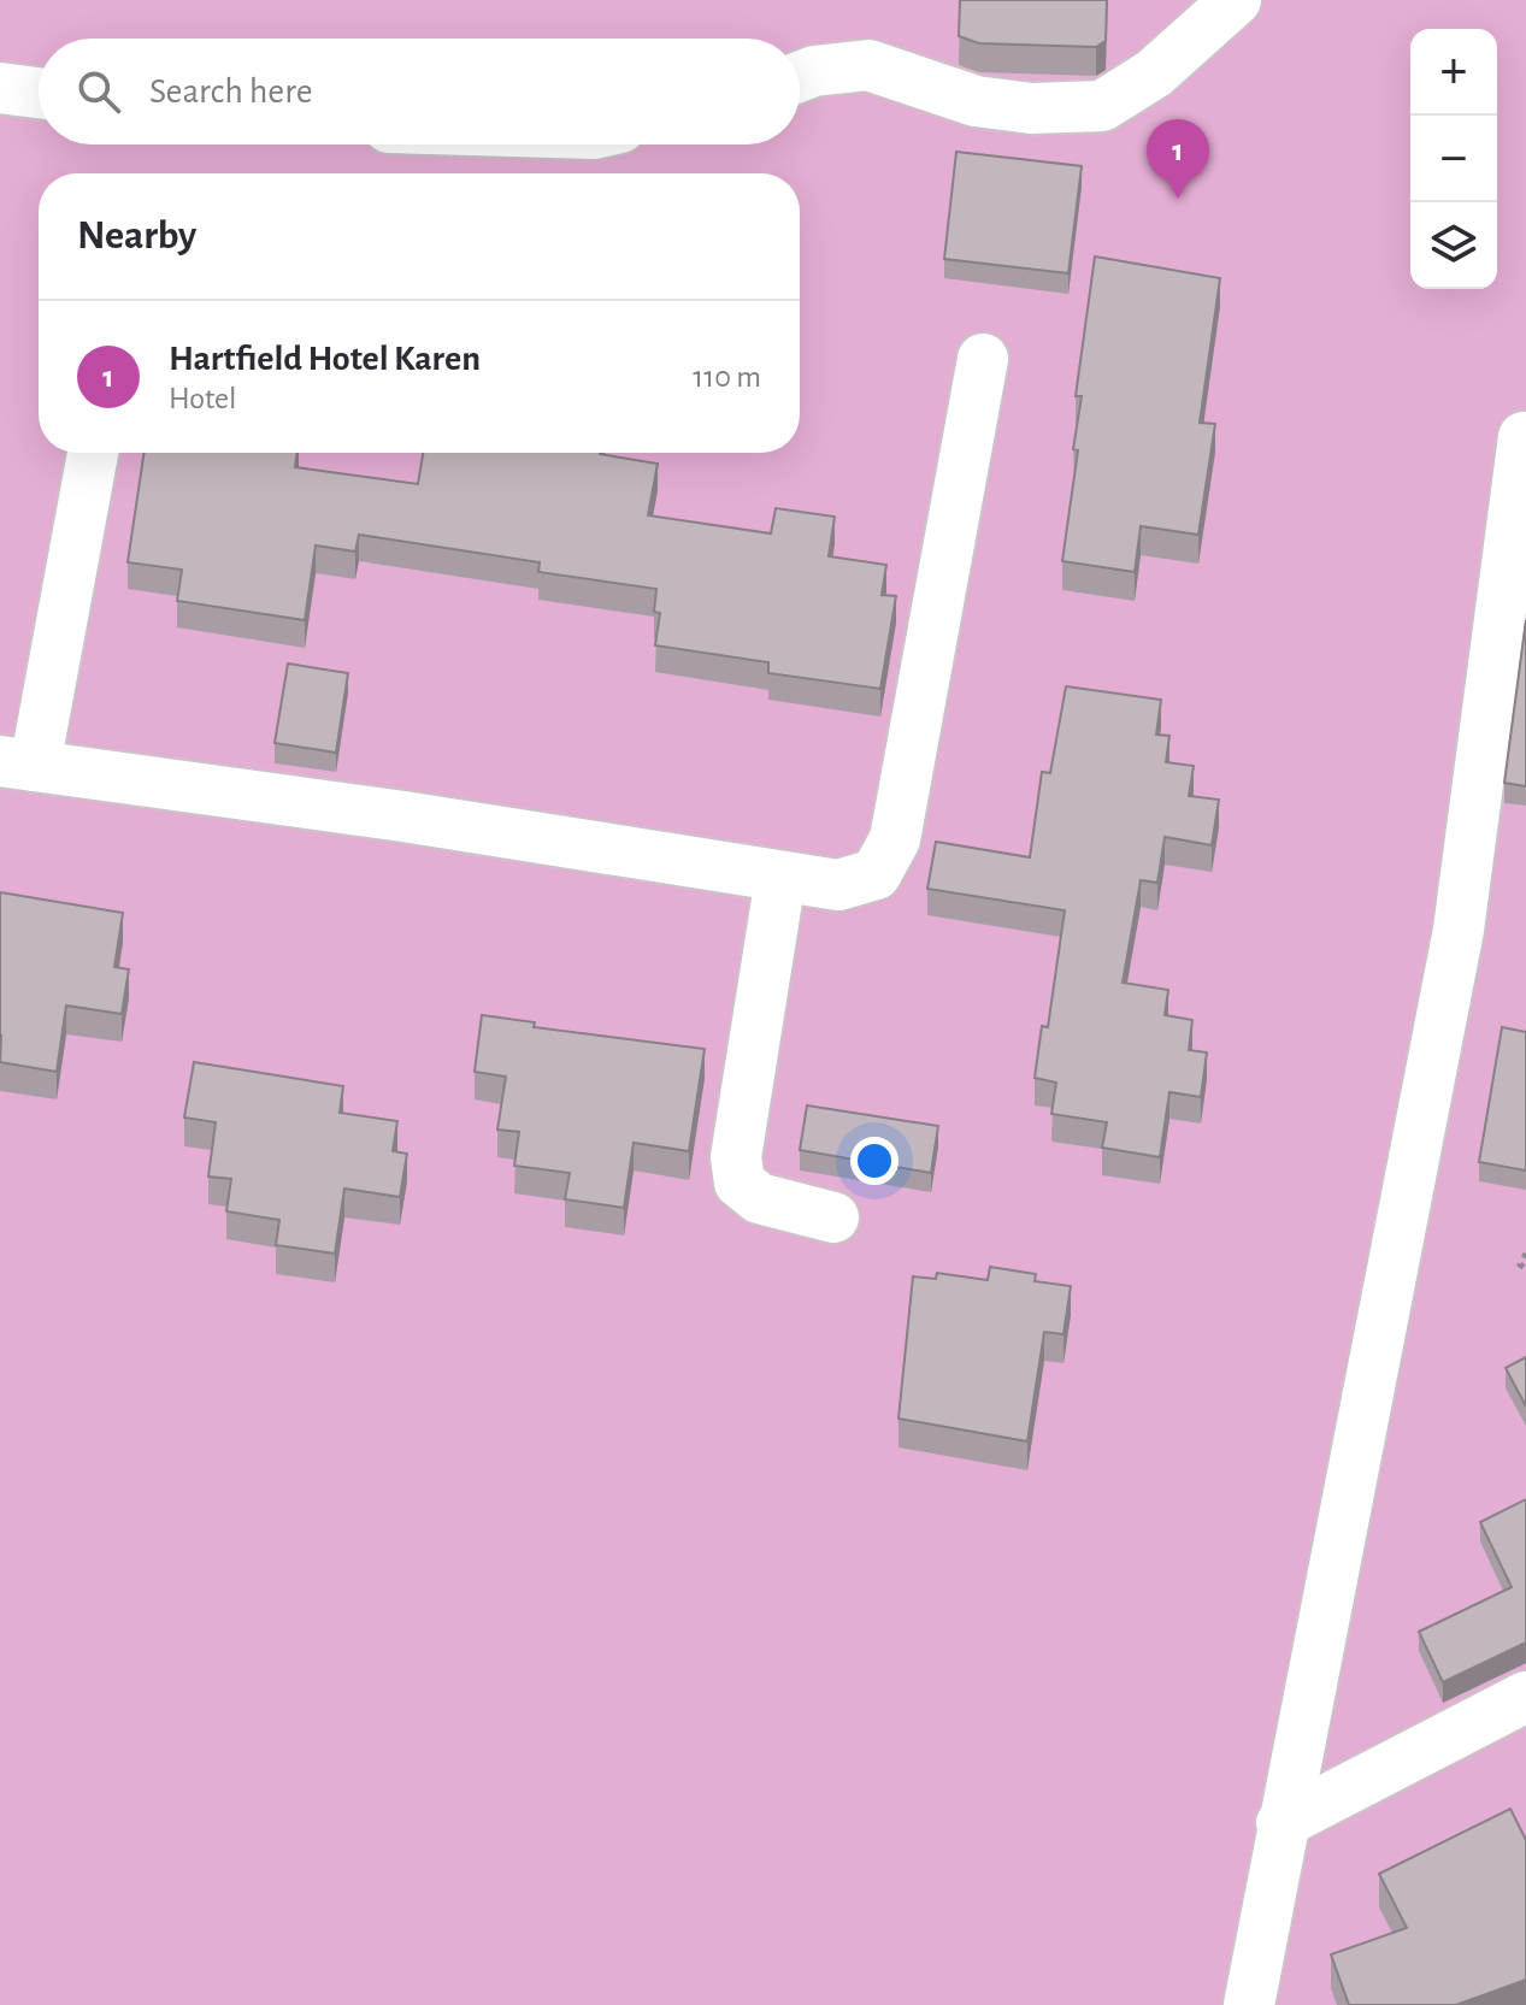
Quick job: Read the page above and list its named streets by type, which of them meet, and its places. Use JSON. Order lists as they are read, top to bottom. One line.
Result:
{"page":{"map_buttons":["+","−"],"search":"Search here","pins":"1","heading":"Nearby","list":[{"mark":"1","name":"Hartfield Hotel Karen","note":"Hotel","value":"110 m"}]}}
